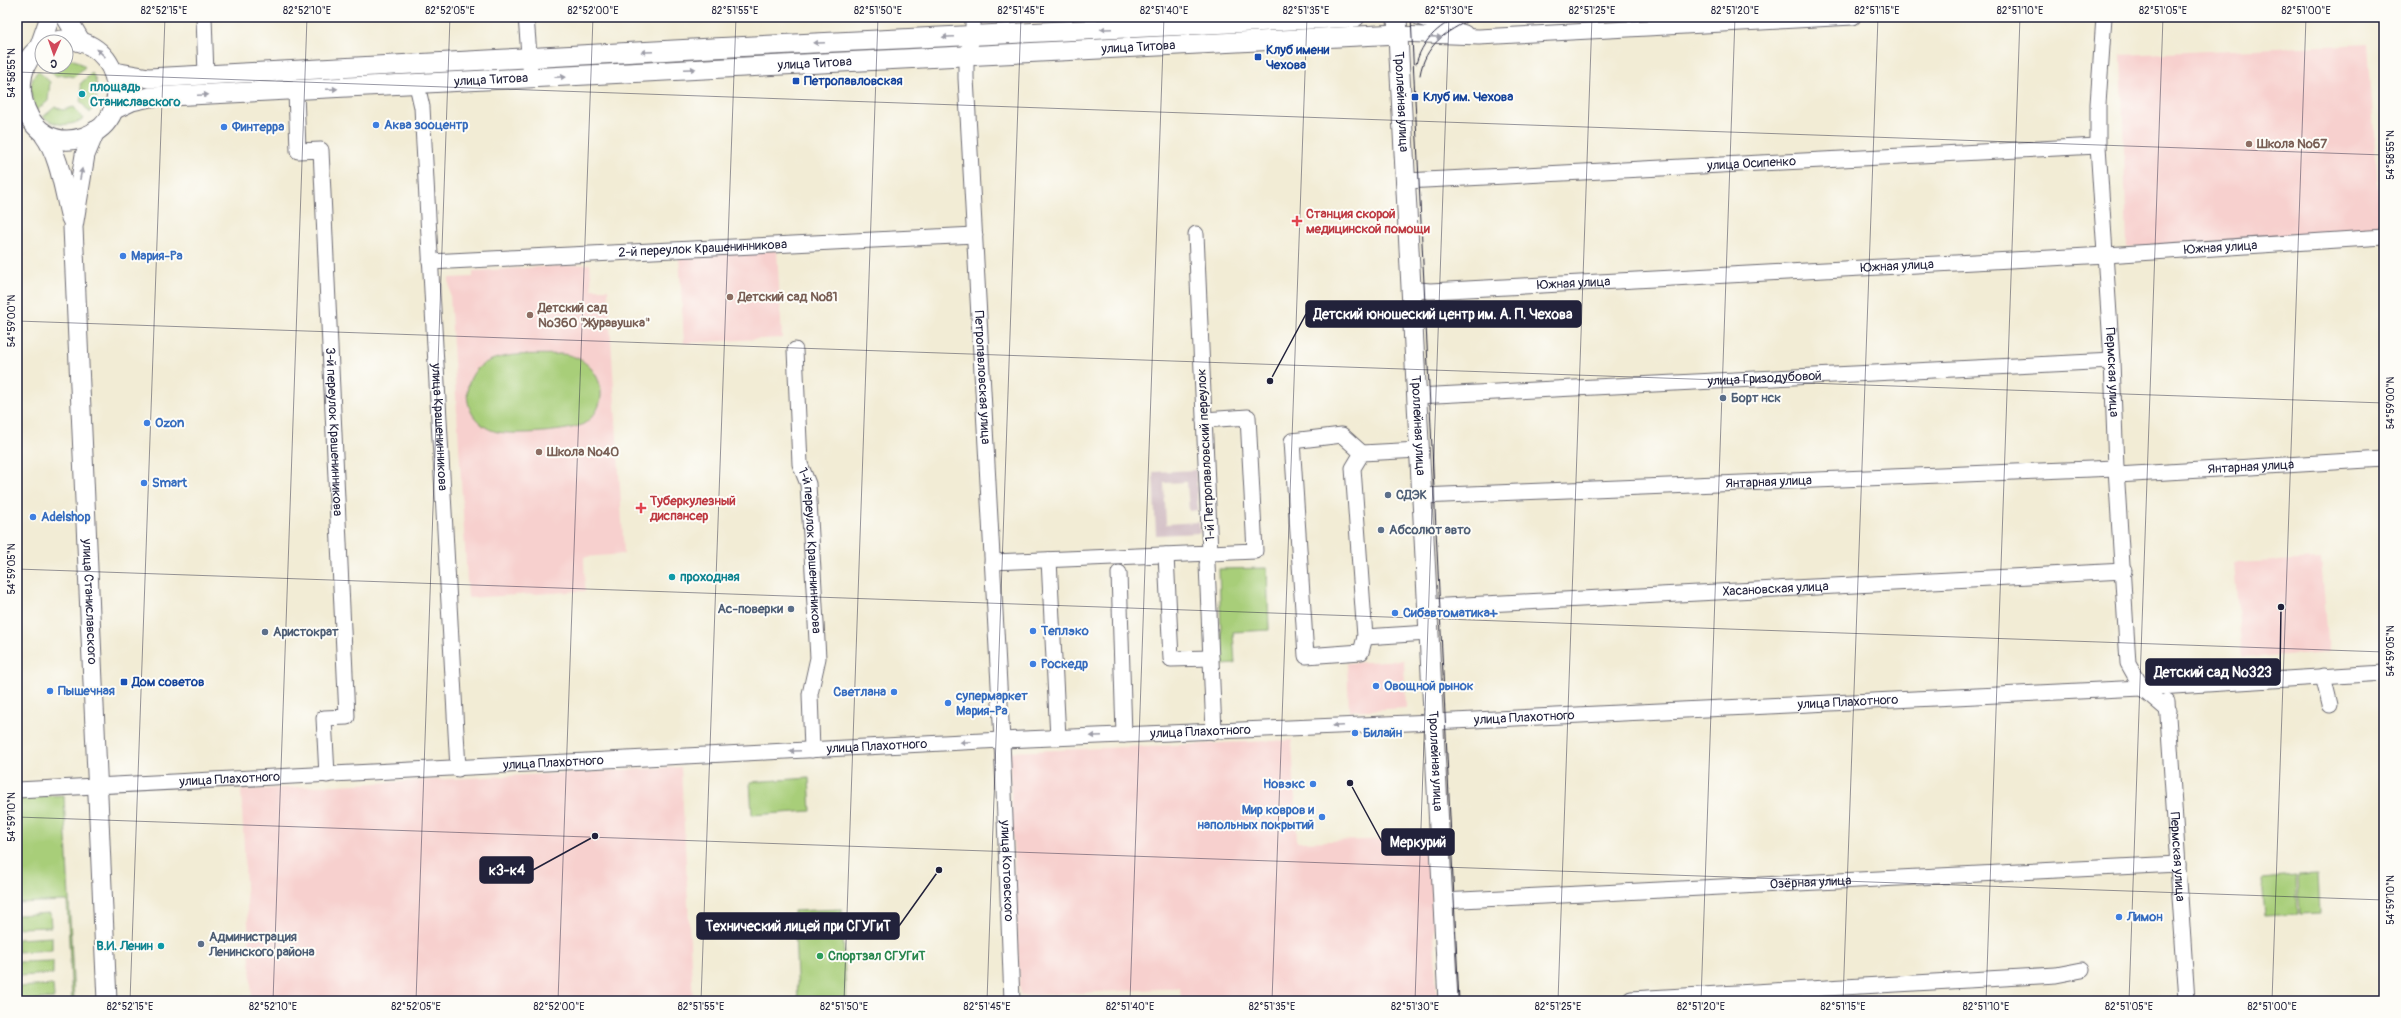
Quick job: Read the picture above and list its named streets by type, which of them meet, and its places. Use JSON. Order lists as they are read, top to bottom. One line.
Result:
{"streets":{"main road":["улица Титова","Троллейная улица","улица Станиславского"],"street":["улица Осипенко","Южная улица","2-й переулок Крашенинникова","Пермская улица","Петропавловская улица","улица Гризодубовой","улица Крашенинникова","3-й переулок Крашенинникова","1-й Петропавловский переулок","Янтарная улица","1-й переулок Крашенинникова","Хасановская улица","улица Плахотного","улица Котовского","Озёрная улица"]},"crossings":[["улица Титова","Троллейная улица"],["улица Титова","Петропавловская улица"],["улица Титова","улица Крашенинникова"],["улица Титова","3-й переулок Крашенинникова"],["Троллейная улица","улица Осипенко"],["Троллейная улица","Южная улица"],["Троллейная улица","улица Гризодубовой"],["Троллейная улица","Янтарная улица"],["Троллейная улица","Хасановская улица"],["Троллейная улица","улица Плахотного"],["Троллейная улица","Озёрная улица"],["улица Осипенко","Пермская улица"],["Южная улица","Пермская улица"],["2-й переулок Крашенинникова","Петропавловская улица"],["2-й переулок Крашенинникова","улица Крашенинникова"],["Пермская улица","улица Гризодубовой"],["Пермская улица","Янтарная улица"],["Пермская улица","Хасановская улица"],["Пермская улица","улица Плахотного"],["Пермская улица","Озёрная улица"],["Петропавловская улица","1-й Петропавловский переулок"],["Петропавловская улица","улица Плахотного"],["Петропавловская улица","улица Котовского"],["улица Крашенинникова","улица Плахотного"],["3-й переулок Крашенинникова","улица Плахотного"],["1-й Петропавловский переулок","улица Плахотного"],["1-й переулок Крашенинникова","улица Плахотного"],["улица Станиславского","улица Плахотного"],["улица Плахотного","улица Котовского"]],"one_way":["улица Плахотного"],"places":{"transit":["Клуб имени Чехова","Петропавловская","Клуб им. Чехова","Дом советов"],"other":["площадь Станиславского","Аква зооцентр","Финтерра","Школа №67","Мария-Ра","Детский сад №81","Детский сад №360 \"Журавушка\"","Детский юношеский центр им. А. П. Чехова","Борт нск","Ozon","Школа №40","Smart","СДЭК","Adelshop","Абсолют авто","проходная","Детский сад №323","Ас-поверки","Сибавтоматика+","Теплэко","Аристократ","Роскедр","Овощной рынок","Пышечная","Светлана","супермаркет Мария-Ра","Билайн","Меркурий","Новэкс","Мир ковров и напольных покрытий","к3-к4","Технический лицей при СГУГиТ","Лимон","Администрация Ленинского района","В.И. Ленин","Спортзал СГУГиТ"],"health":["Станция скорой медицинской помощи","Туберкулезный диспансер"]},"north":"bottom","coordinates":["82°52'15\"E","82°52'10\"E","82°52'05\"E","82°52'00\"E","82°51'55\"E","82°51'50\"E","82°51'45\"E","82°51'40\"E","82°51'35\"E","82°51'30\"E","82°51'25\"E","82°51'20\"E","82°51'15\"E","82°51'10\"E","82°51'05\"E","82°51'00\"E","54°58'55\"N","54°59'00\"N","54°59'05\"N","54°59'10\"N"]}
